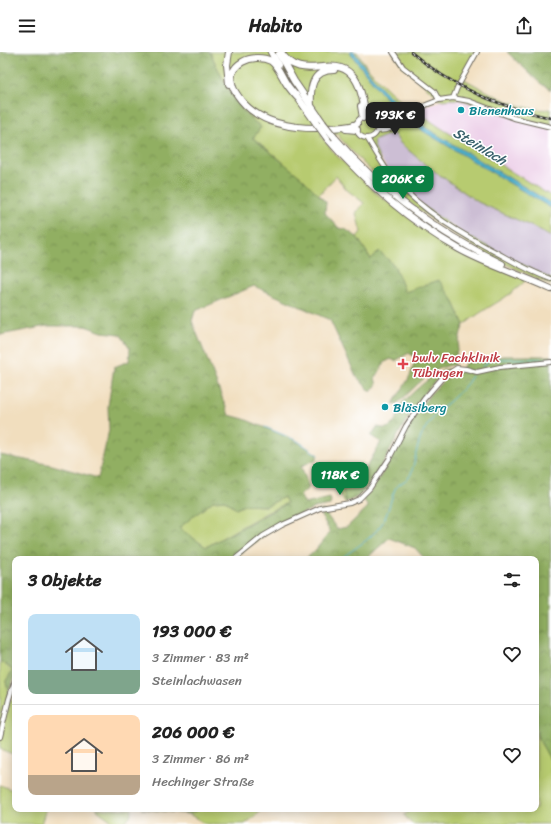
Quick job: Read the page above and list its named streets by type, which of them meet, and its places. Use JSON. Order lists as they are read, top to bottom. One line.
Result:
{"water":["Steinlach"],"places":{"other":["Bienenhaus","Bläsiberg"],"health":["bwlv Fachklinik Tübingen"]},"page":{"header":"Habito","price":["193K €","206K €","118K €"],"heading":"3 Objekte","list":[{"name":"193 000 €","note":"3 Zimmer · 83 m² · Steinlachwasen"},{"name":"206 000 €","note":"3 Zimmer · 86 m² · Hechinger Straße"}]}}
